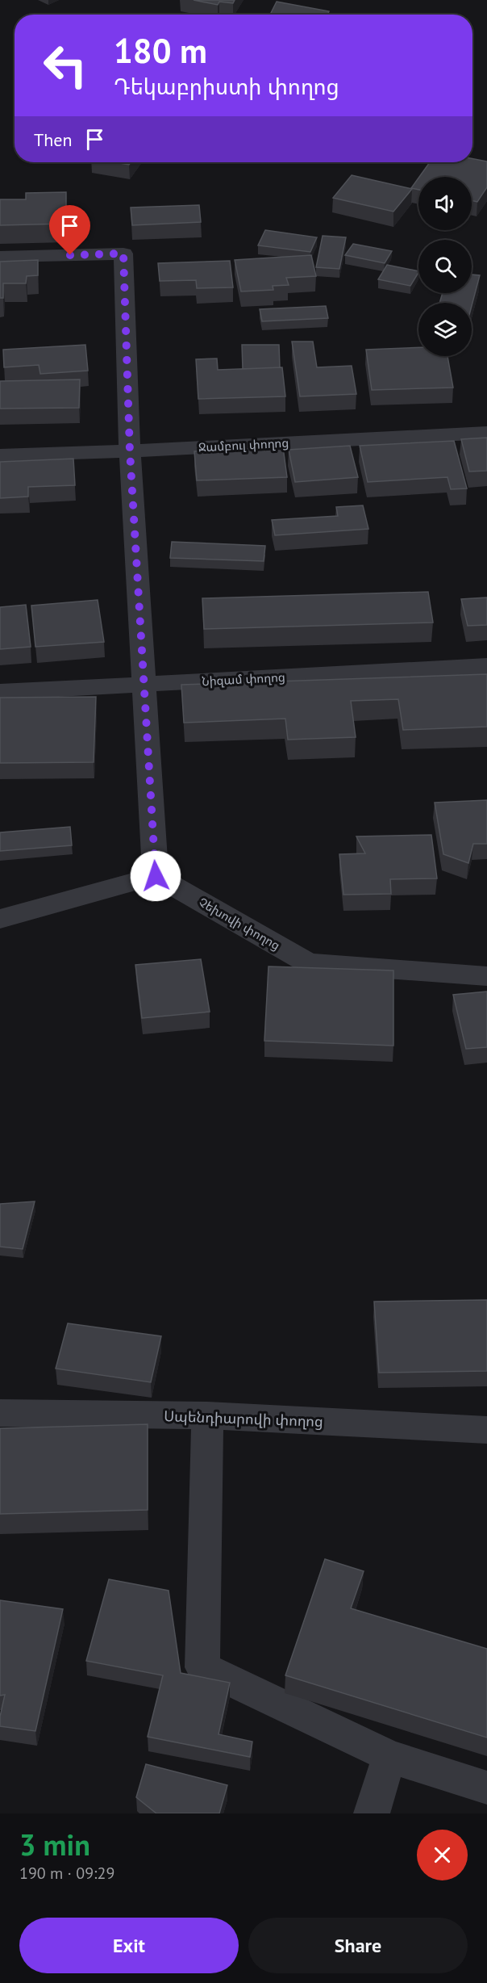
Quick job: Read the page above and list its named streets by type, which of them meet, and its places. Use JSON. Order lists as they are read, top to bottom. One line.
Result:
{"streets":{"street":["Ջամբուլ փողոց","Նիզամ փողոց","Չեխովի փողոց","Սպենդիարովի փողոց"]},"page":{"turn":["180 m","Դեկաբրիստի փողոց"],"then":"Then","heading":["3 min","190 m · 09:29"],"buttons":["Exit","Share"]}}
